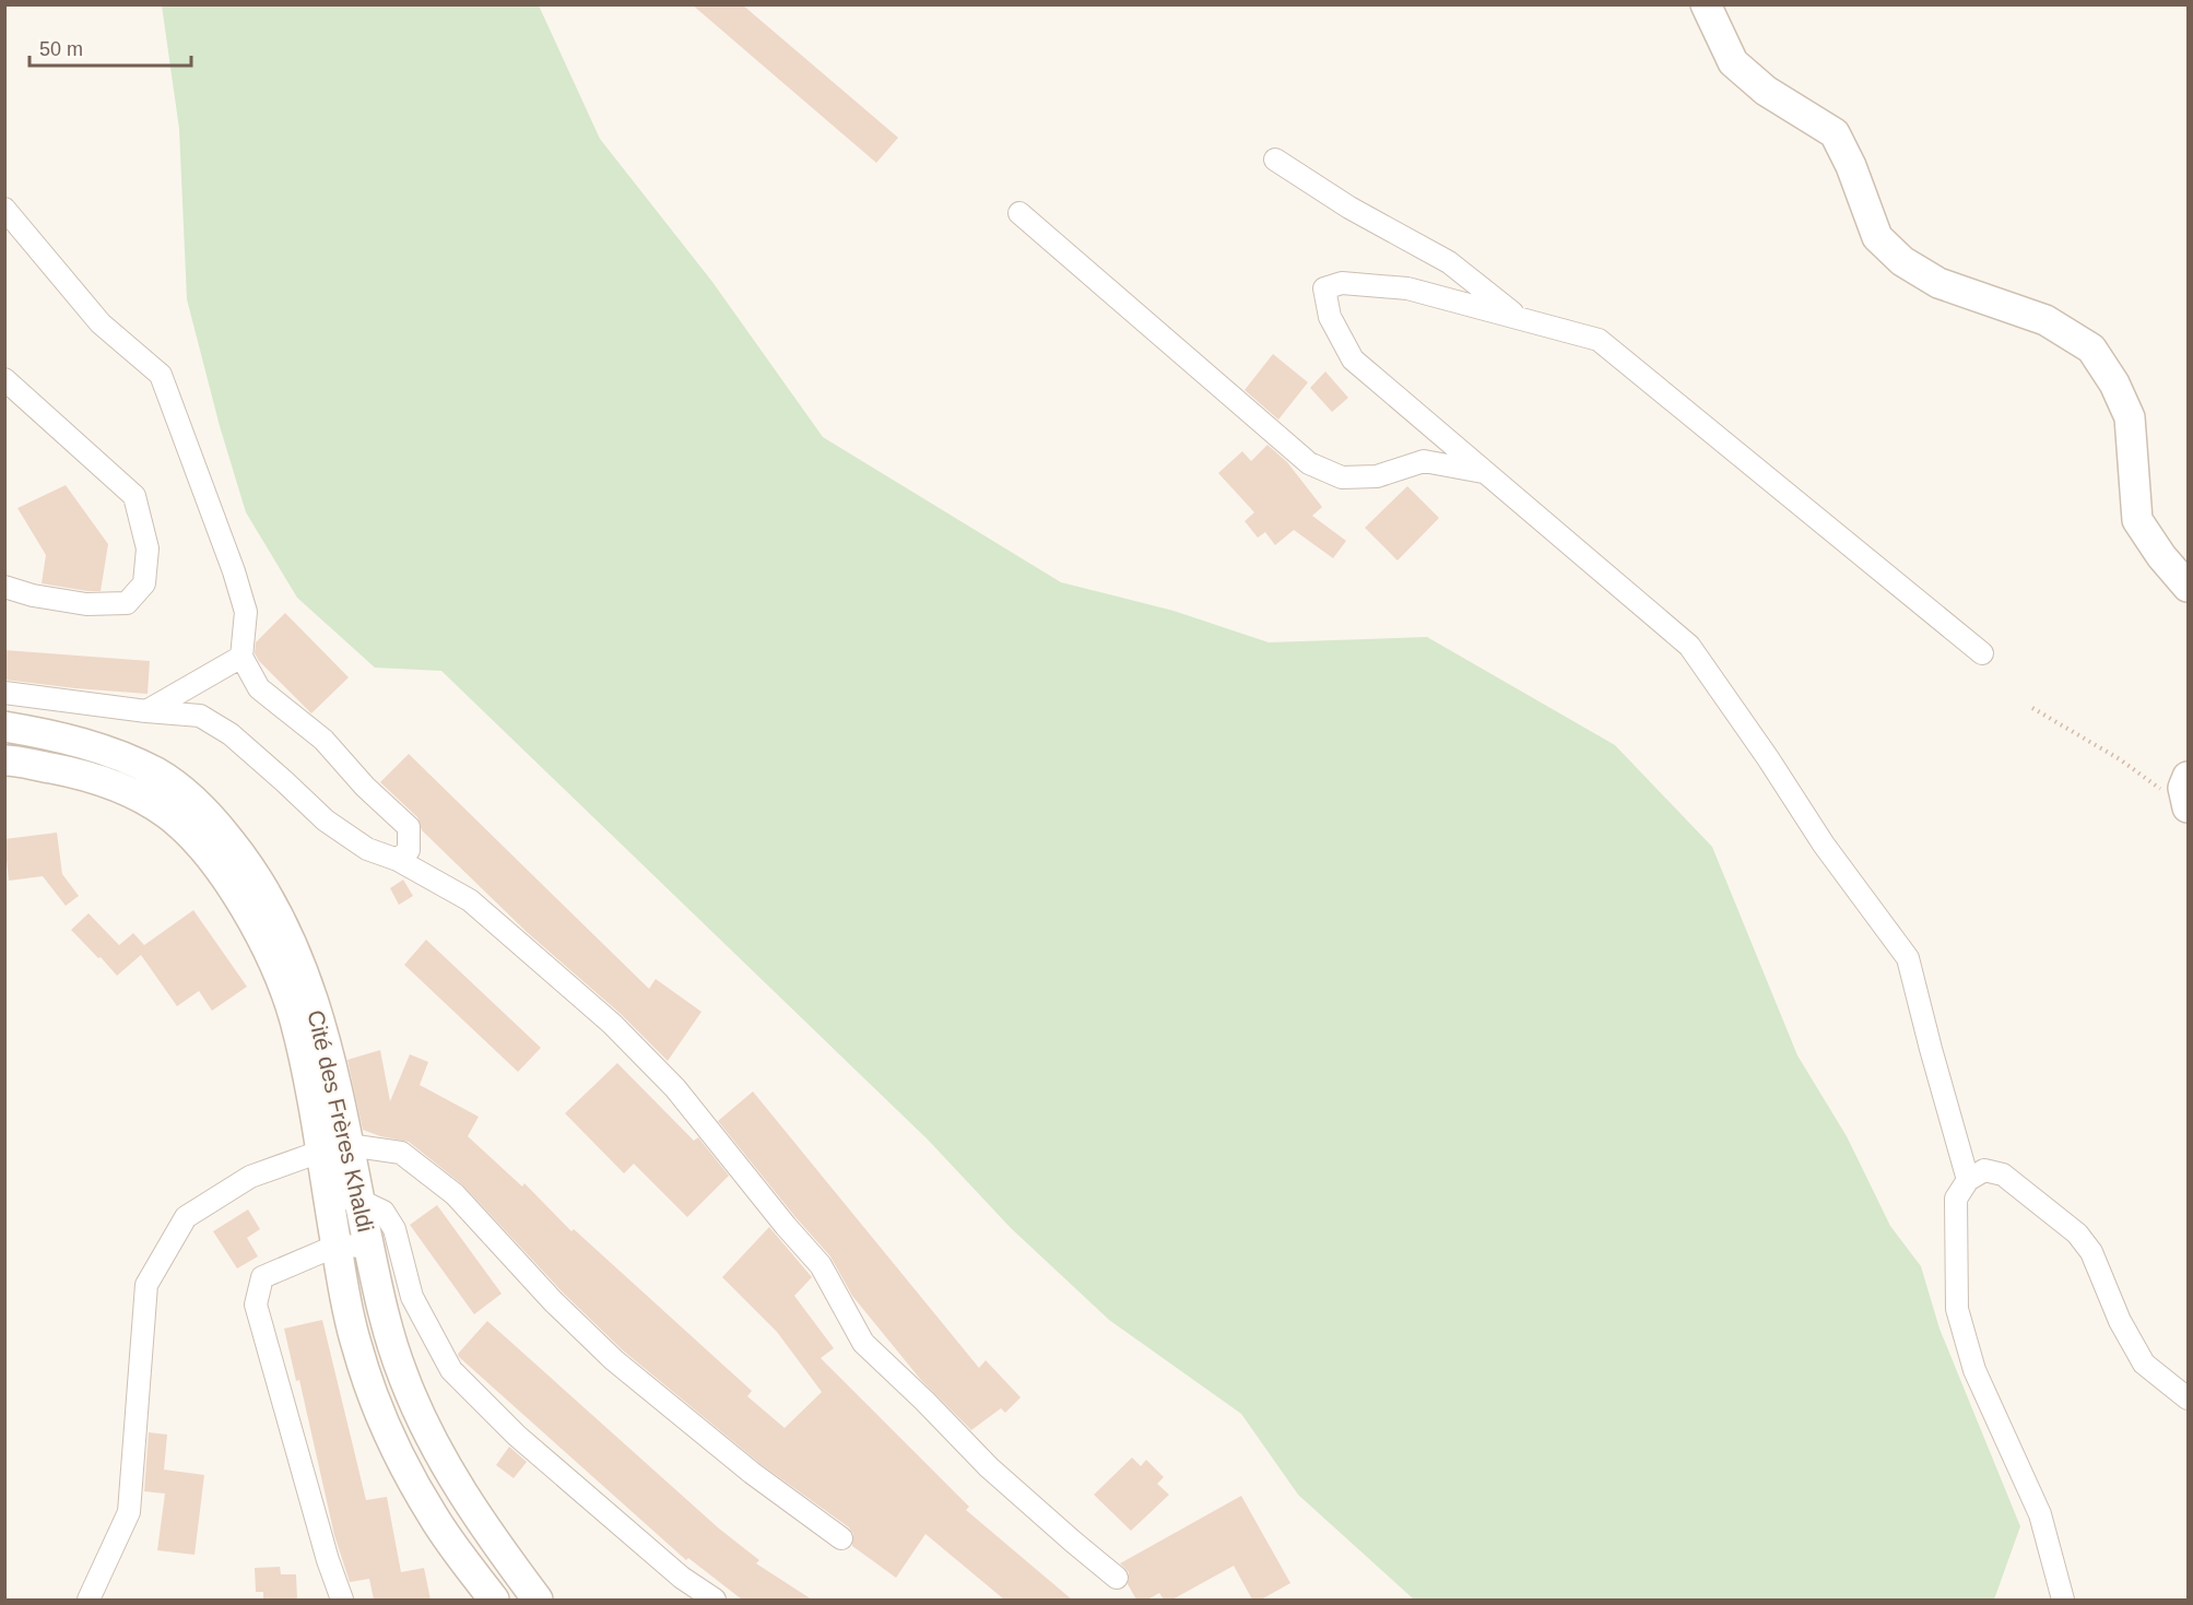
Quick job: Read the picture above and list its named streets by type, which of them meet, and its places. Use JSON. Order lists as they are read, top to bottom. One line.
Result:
{"streets":{"main road":["Cité des Frères Khaldi"]},"scale_bar":"50 m"}
